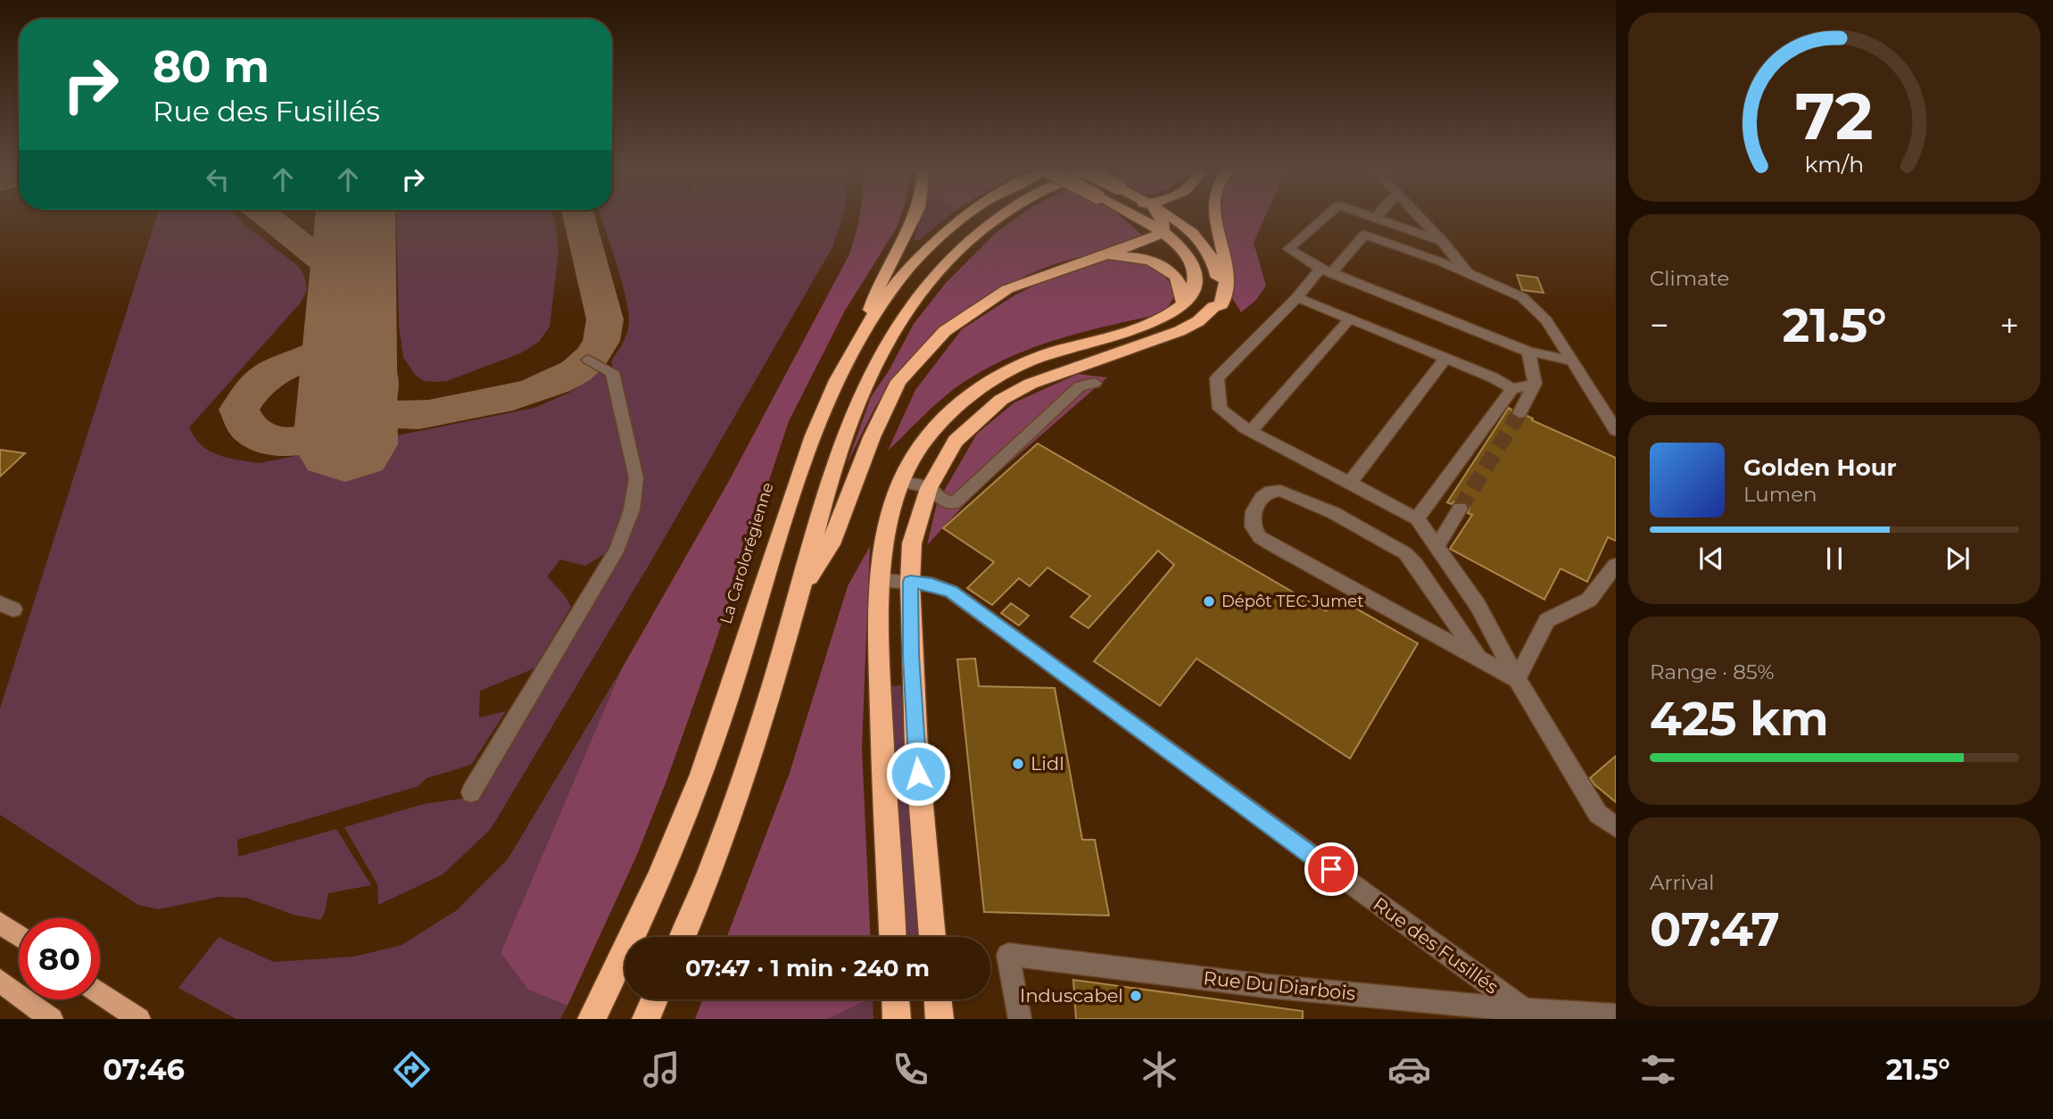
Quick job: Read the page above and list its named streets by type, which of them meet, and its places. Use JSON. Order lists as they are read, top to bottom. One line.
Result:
{"streets":{"highway":["La Carolorégienne"],"street":["Rue des Fusillés","Rue Du Diarbois"]},"crossings":[["Rue des Fusillés","Rue Du Diarbois"]],"places":["Dépôt TEC Jumet","Lidl","Induscabel"],"page":{"turn":["80 m","Rue des Fusillés"],"tile":["Climate",["Range · 85%","425 km"],["Arrival","07:47"]],"heat":["−","21.5°","+"],"song":["Golden Hour","Lumen"],"limit":"80","trip":"07:47 · 1 min · 240 m","tabs":["07:46","21.5°"],"gauge":["72","km/h"]}}
